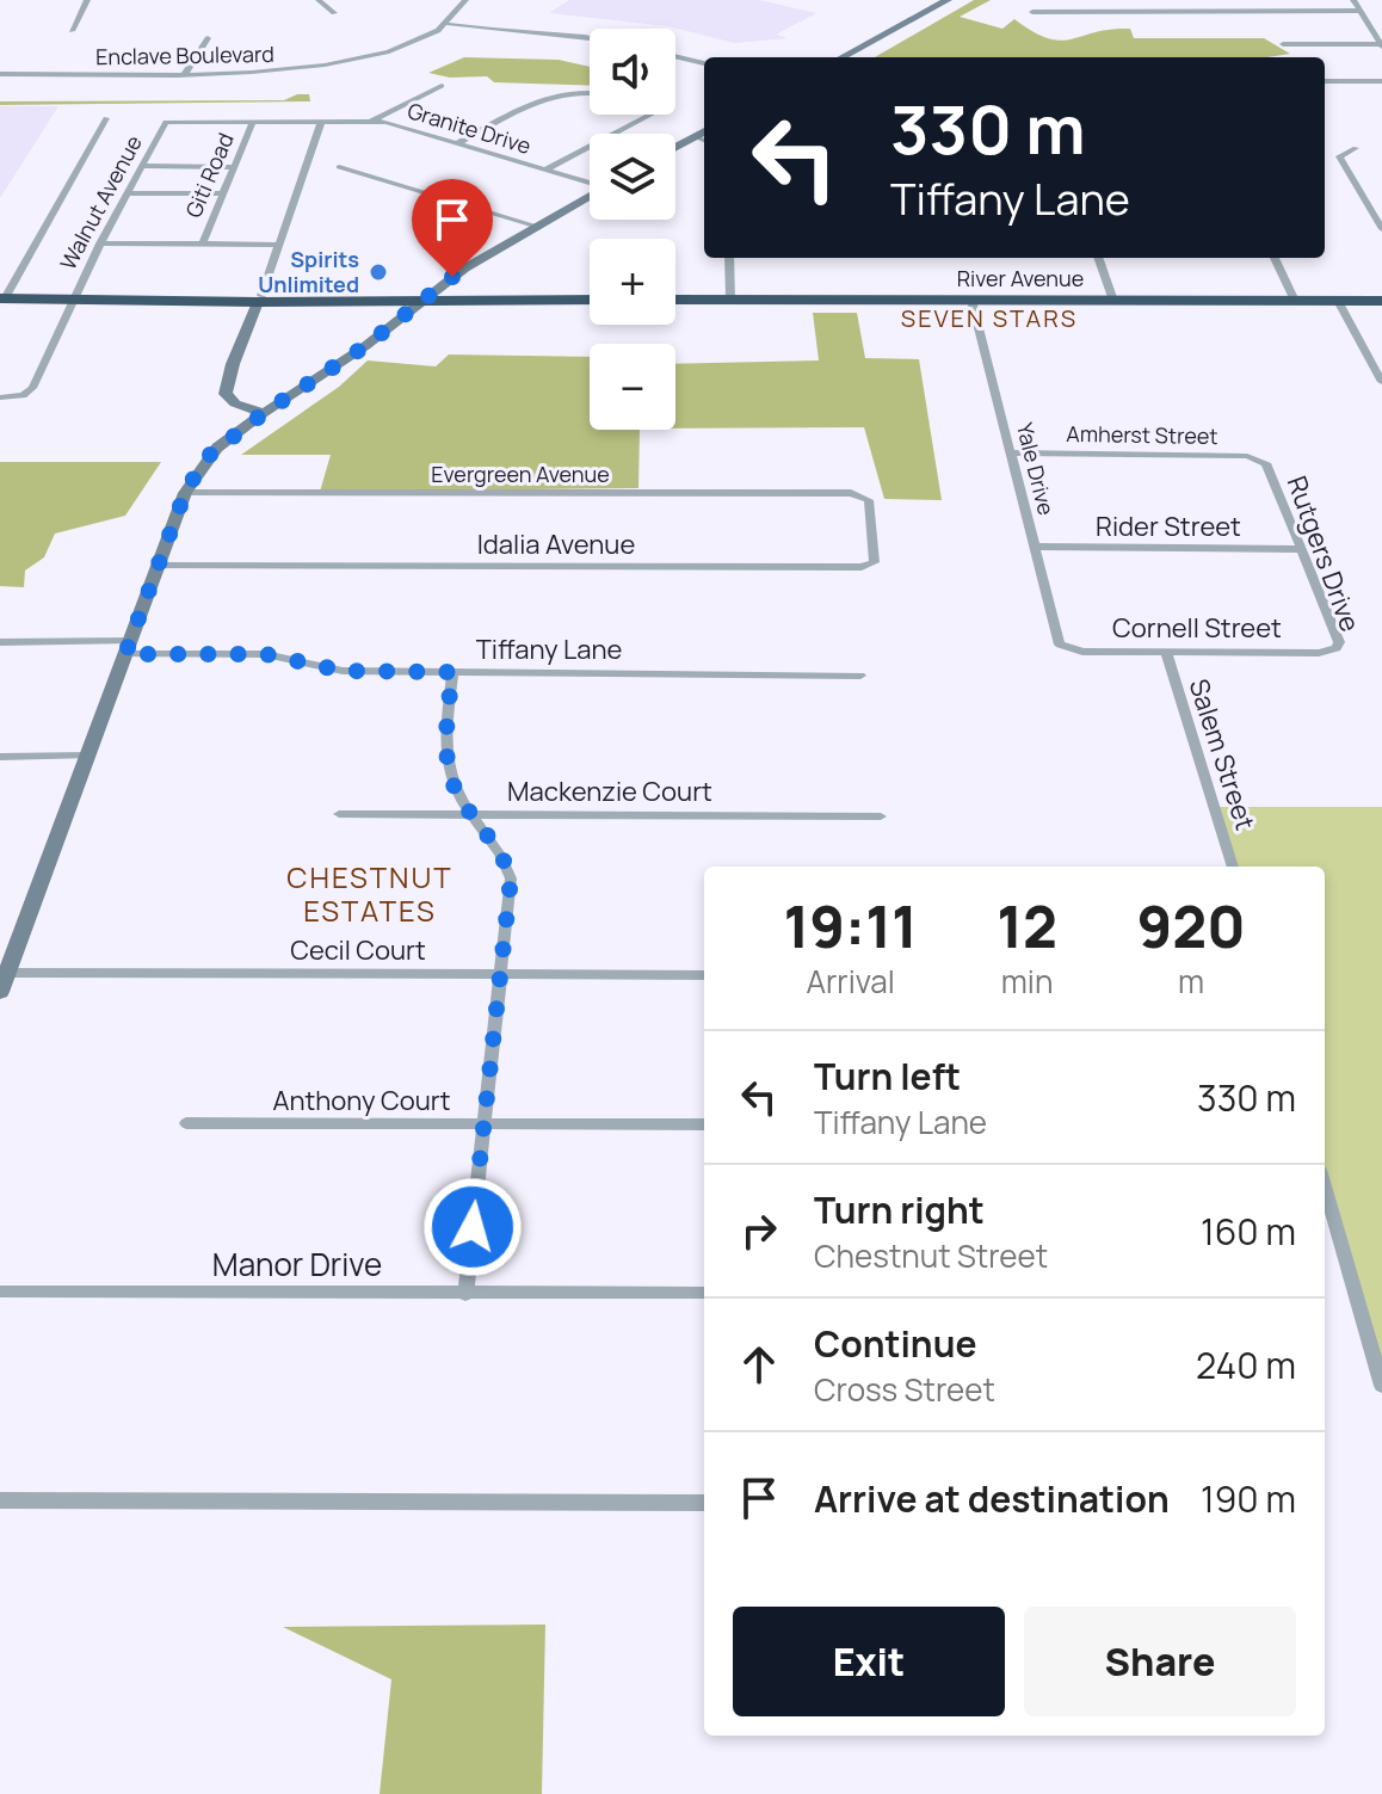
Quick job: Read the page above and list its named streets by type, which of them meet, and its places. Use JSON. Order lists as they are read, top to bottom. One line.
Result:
{"streets":{"highway":["River Avenue"],"street":["Enclave Boulevard","Granite Drive","Giti Road","Walnut Avenue","Amherst Street","Yale Drive","Evergreen Avenue","Rider Street","Idalia Avenue","Rutgers Drive","Cornell Street","Tiffany Lane","Salem Street","Mackenzie Court","Cecil Court","Anthony Court","Manor Drive"]},"crossings":[["Granite Drive","Walnut Avenue"],["Giti Road","Walnut Avenue"],["River Avenue","Yale Drive"],["Amherst Street","Yale Drive"],["Amherst Street","Rutgers Drive"],["Yale Drive","Rider Street"],["Yale Drive","Cornell Street"],["Evergreen Avenue","Idalia Avenue"],["Rider Street","Rutgers Drive"],["Rutgers Drive","Cornell Street"],["Cornell Street","Salem Street"]],"districts":["SEVEN STARS","CHESTNUT ESTATES"],"places":["Spirits Unlimited"],"page":{"map_buttons":["+","−"],"turn":["330 m","Tiffany Lane"],"eta":["19:11","Arrival","12","min","920","m"],"list":[{"name":"Turn left","note":"Tiffany Lane","value":"330 m"},{"name":"Turn right","note":"Chestnut Street","value":"160 m"},{"name":"Continue","note":"Cross Street","value":"240 m"},{"name":"Arrive at destination","value":"190 m"}],"buttons":["Exit","Share"]}}
